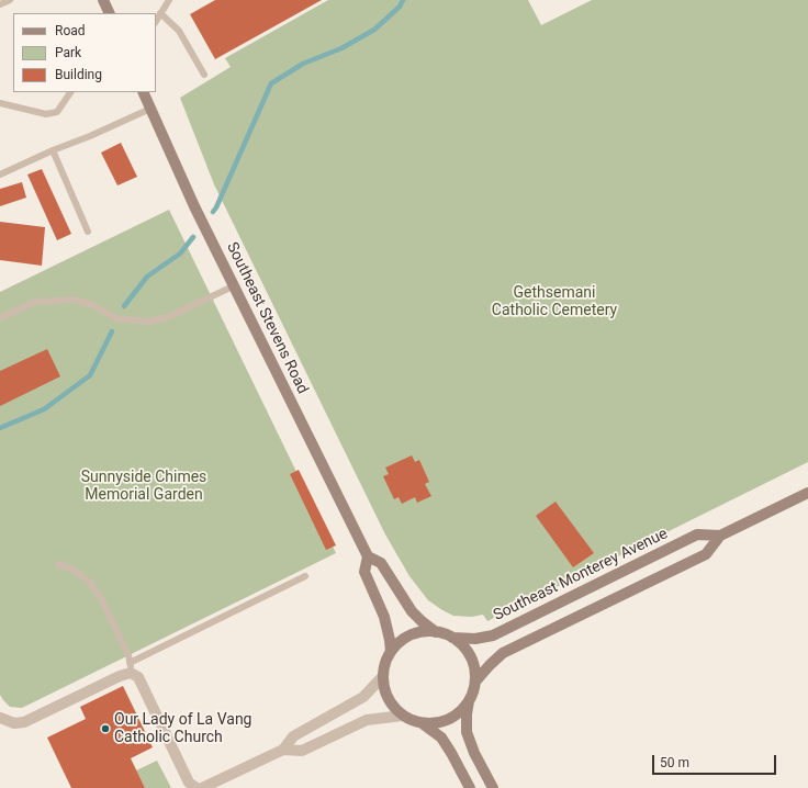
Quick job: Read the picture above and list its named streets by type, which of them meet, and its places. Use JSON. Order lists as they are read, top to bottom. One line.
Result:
{"streets":{"street":["Southeast Stevens Road","Southeast Monterey Avenue"]},"crossings":[["Southeast Stevens Road","Southeast Monterey Avenue"]],"parks":["Gethsemani Catholic Cemetery","Sunnyside Chimes Memorial Garden"],"places":["Our Lady of La Vang Catholic Church"],"legend":["Road","Park","Building"],"scale_bar":"50 m"}
